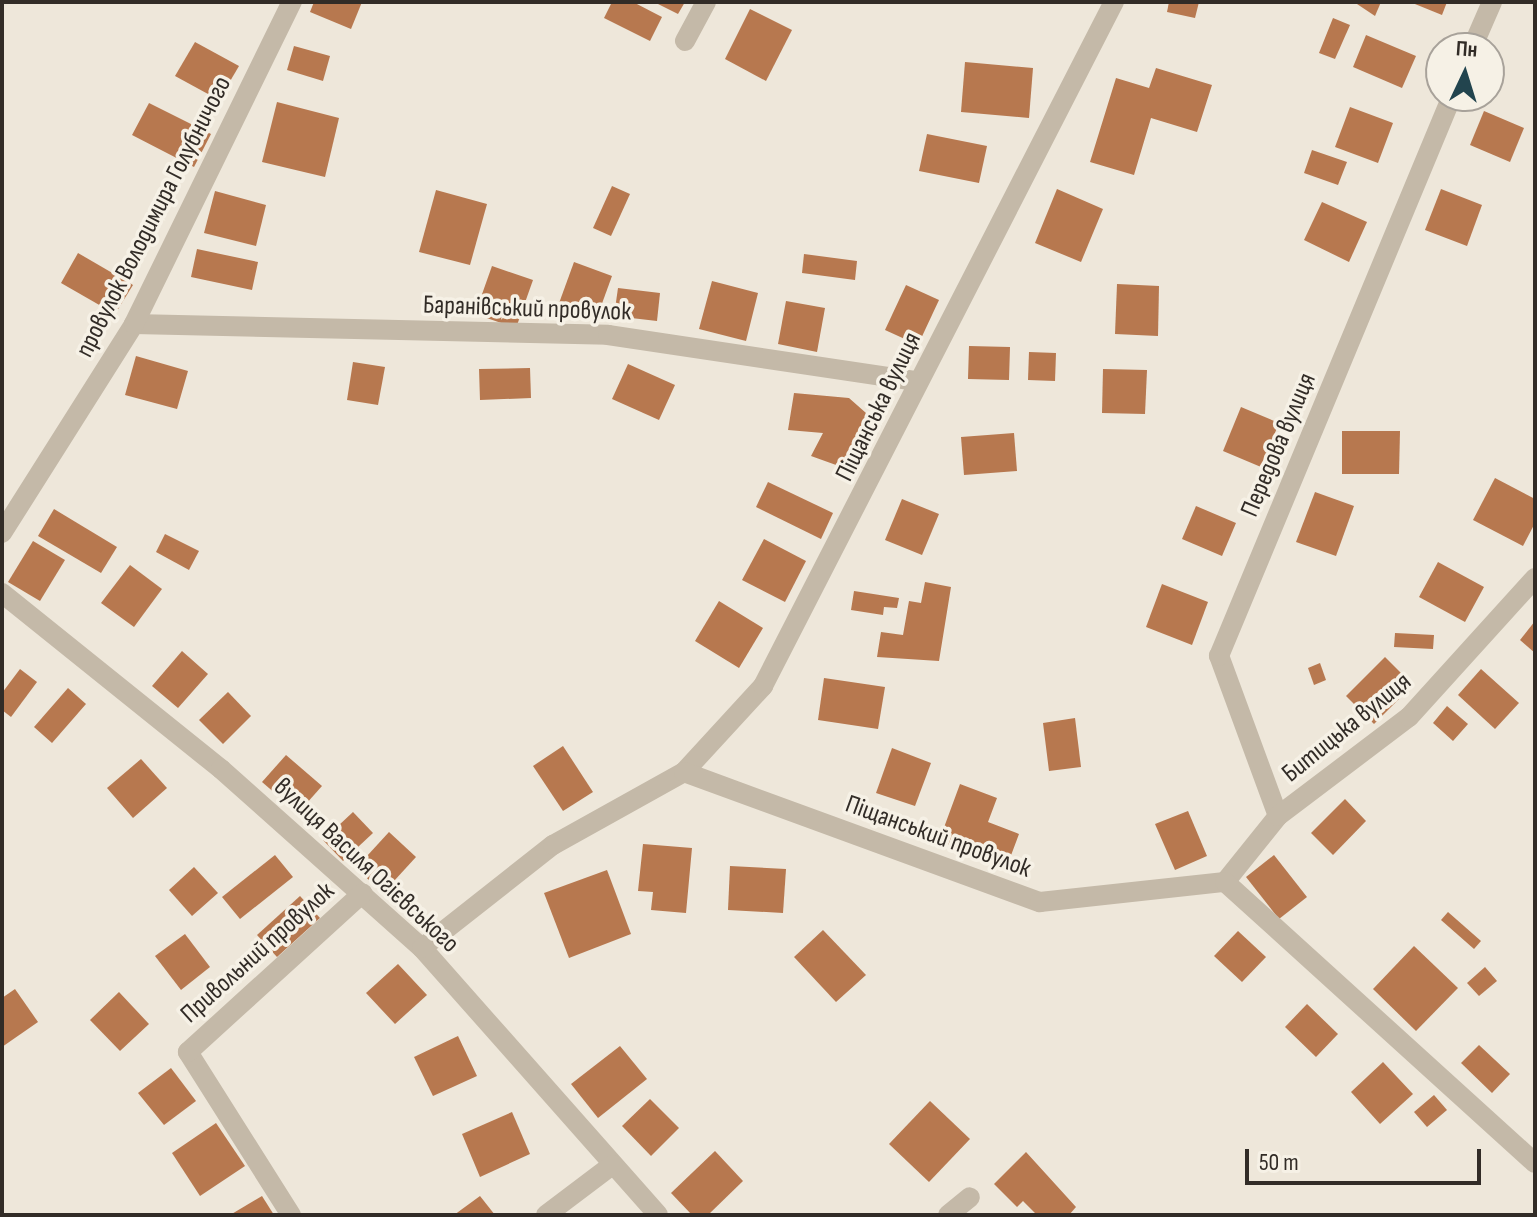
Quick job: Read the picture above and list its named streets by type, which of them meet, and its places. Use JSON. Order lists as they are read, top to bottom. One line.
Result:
{"streets":{"street":["провулок Володимира Голубничого","Баранівський провулок","Піщанська вулиця","Передова вулиця","Битицька вулиця","Піщанський провулок","вулиця Василя Огієвського","Привольний провулок"]},"crossings":[["провулок Володимира Голубничого","Баранівський провулок"],["Баранівський провулок","Піщанська вулиця"],["Піщанська вулиця","Піщанський провулок"],["Передова вулиця","Битицька вулиця"],["Битицька вулиця","Піщанський провулок"],["вулиця Василя Огієвського","Привольний провулок"]],"scale_bar":"50 m","north":"top"}
